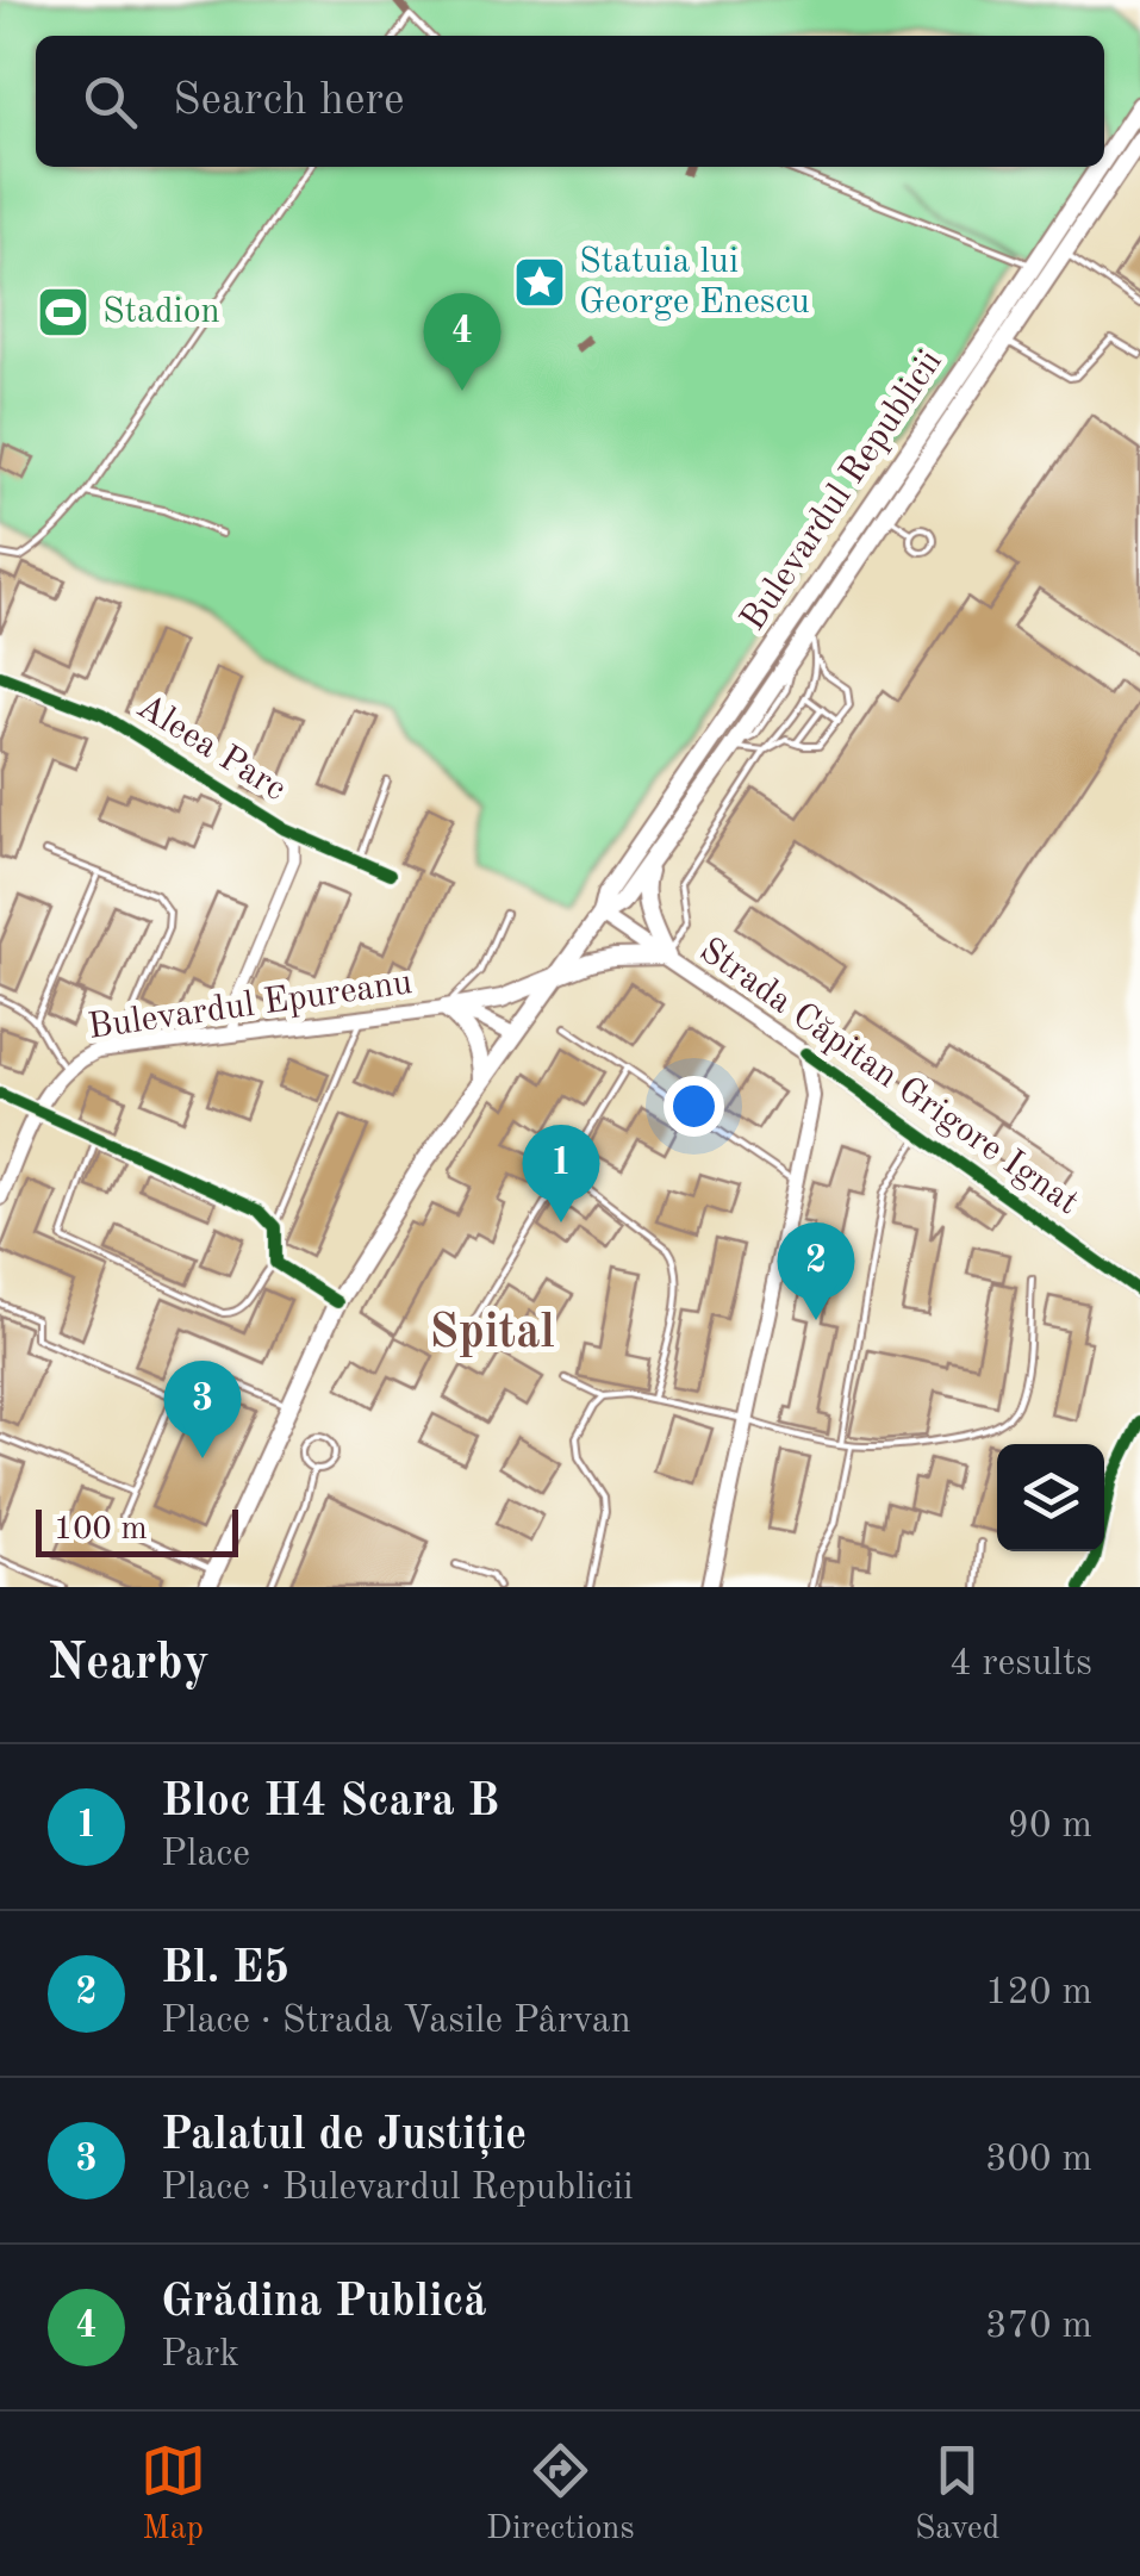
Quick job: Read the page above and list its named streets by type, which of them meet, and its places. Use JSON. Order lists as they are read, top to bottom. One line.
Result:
{"streets":{"main road":["Bulevardul Republicii","Bulevardul Epureanu","Strada Căpitan Grigore Ignat"],"street":["Aleea Parc"]},"crossings":[["Bulevardul Republicii","Bulevardul Epureanu"],["Bulevardul Republicii","Strada Căpitan Grigore Ignat"]],"districts":["Spital"],"places":{"place":["Statuia lui George Enescu"],"sports":["Stadion"]},"scale_bar":"100 m","page":{"search":"Search here","pins":["4","1","2","3"],"scale":"100 m","heading":["Nearby","4 results"],"list":[{"mark":"1","name":"Bloc H4 Scara B","note":"Place","value":"90 m"},{"mark":"2","name":"Bl. E5","note":"Place · Strada Vasile Pârvan","value":"120 m"},{"mark":"3","name":"Palatul de Justiție","note":"Place · Bulevardul Republicii","value":"300 m"},{"mark":"4","name":"Grădina Publică","note":"Park","value":"370 m"}],"nav":["Map","Directions","Saved"]}}
